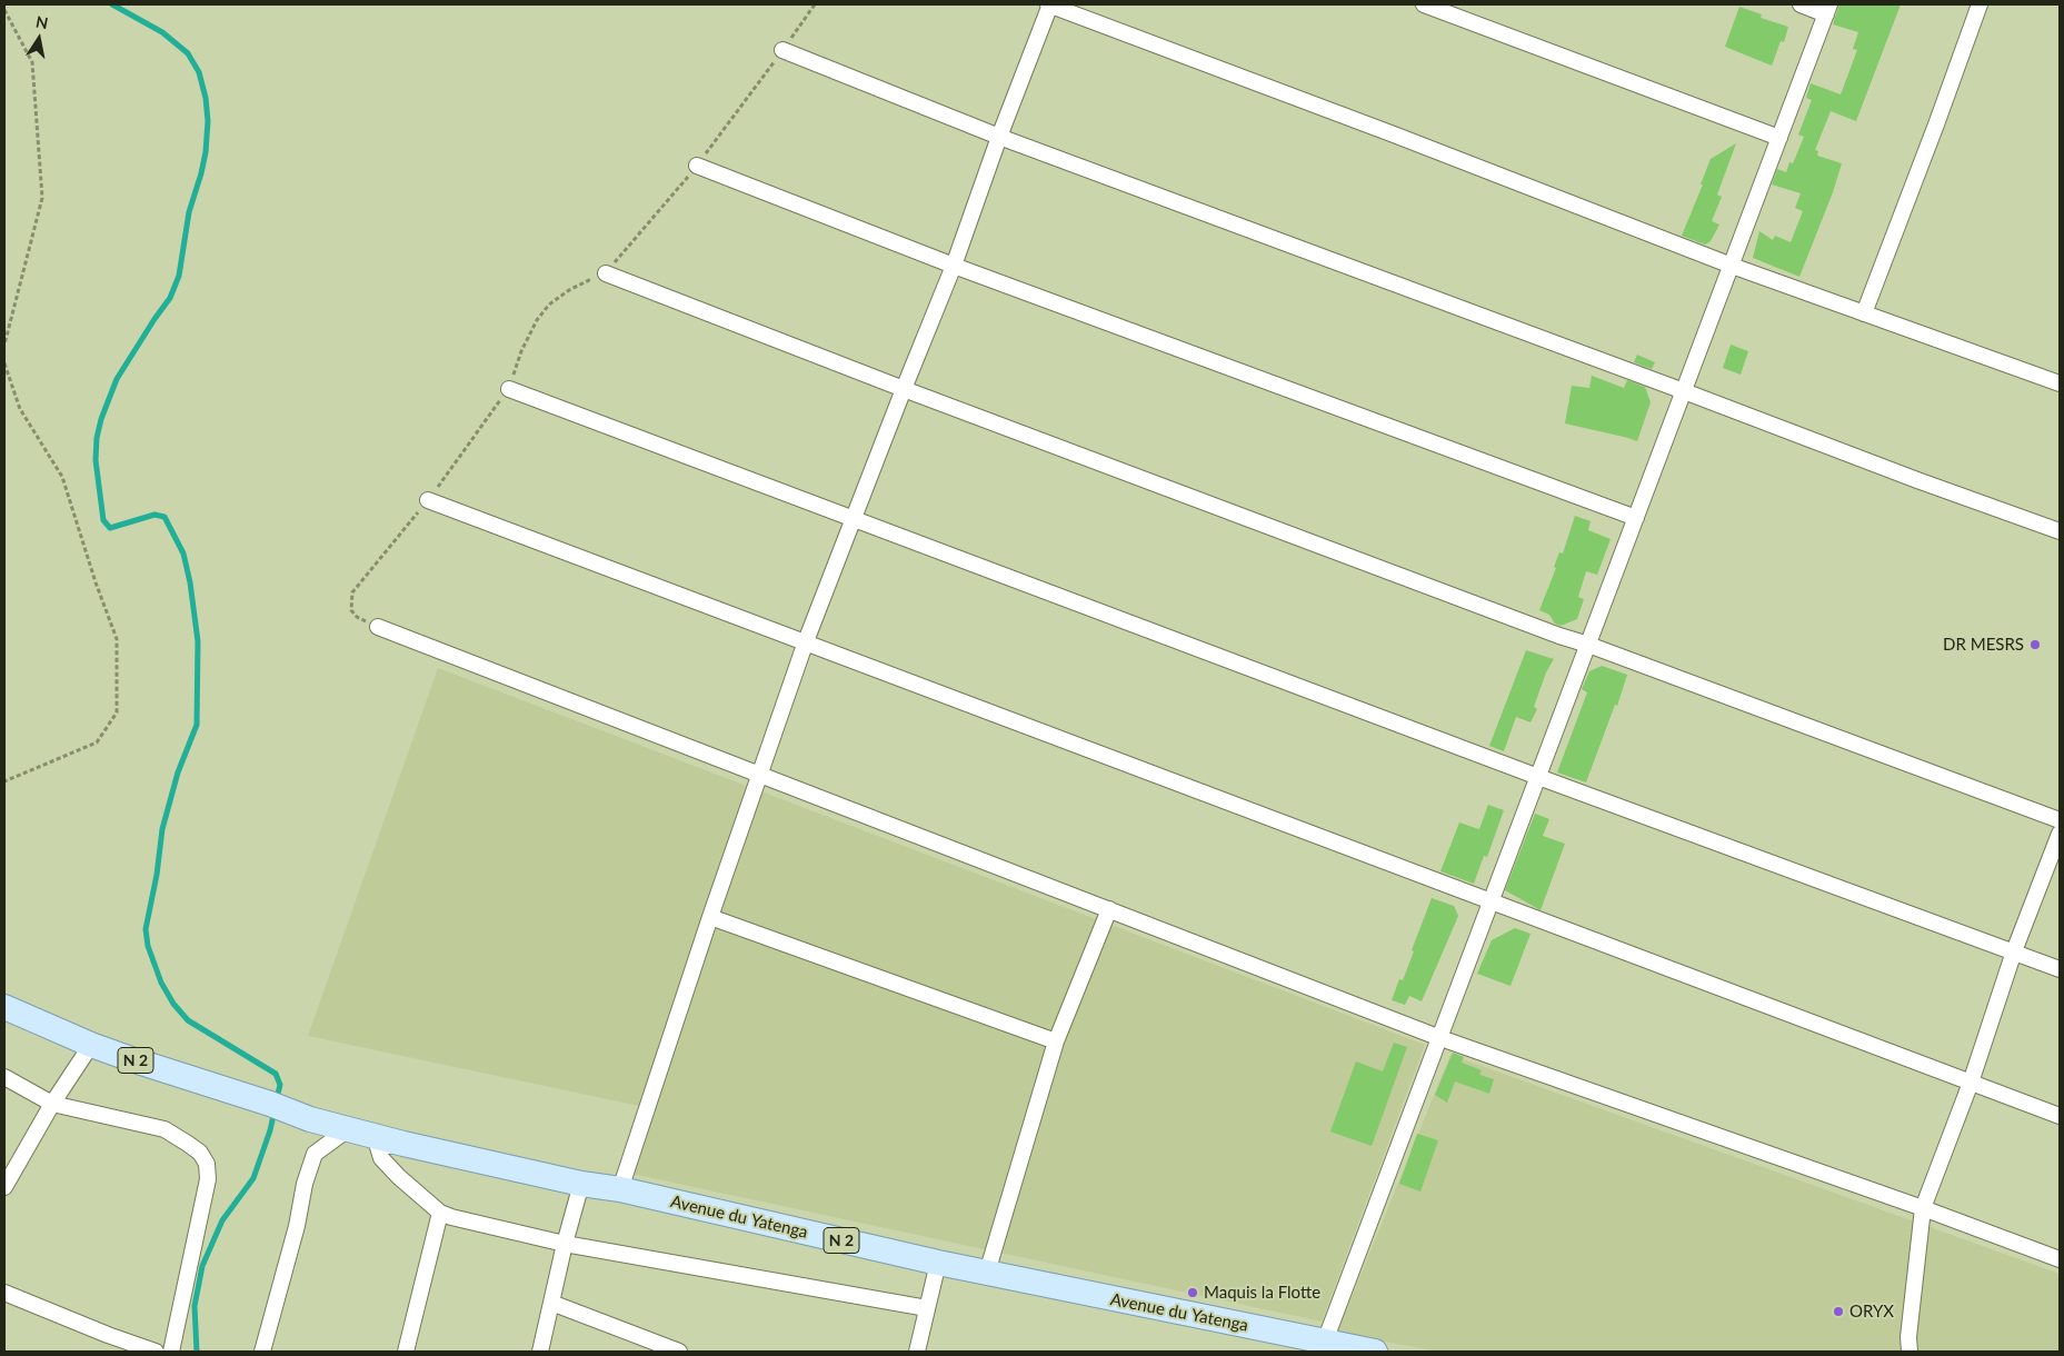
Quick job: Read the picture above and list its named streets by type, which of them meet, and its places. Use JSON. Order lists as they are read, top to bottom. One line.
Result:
{"streets":{"main road":["N 2","Avenue du Yatenga"]},"crossings":[["N 2","Avenue du Yatenga"]],"places":["DR MESRS","Maquis la Flotte","ORYX"],"north":"top"}
